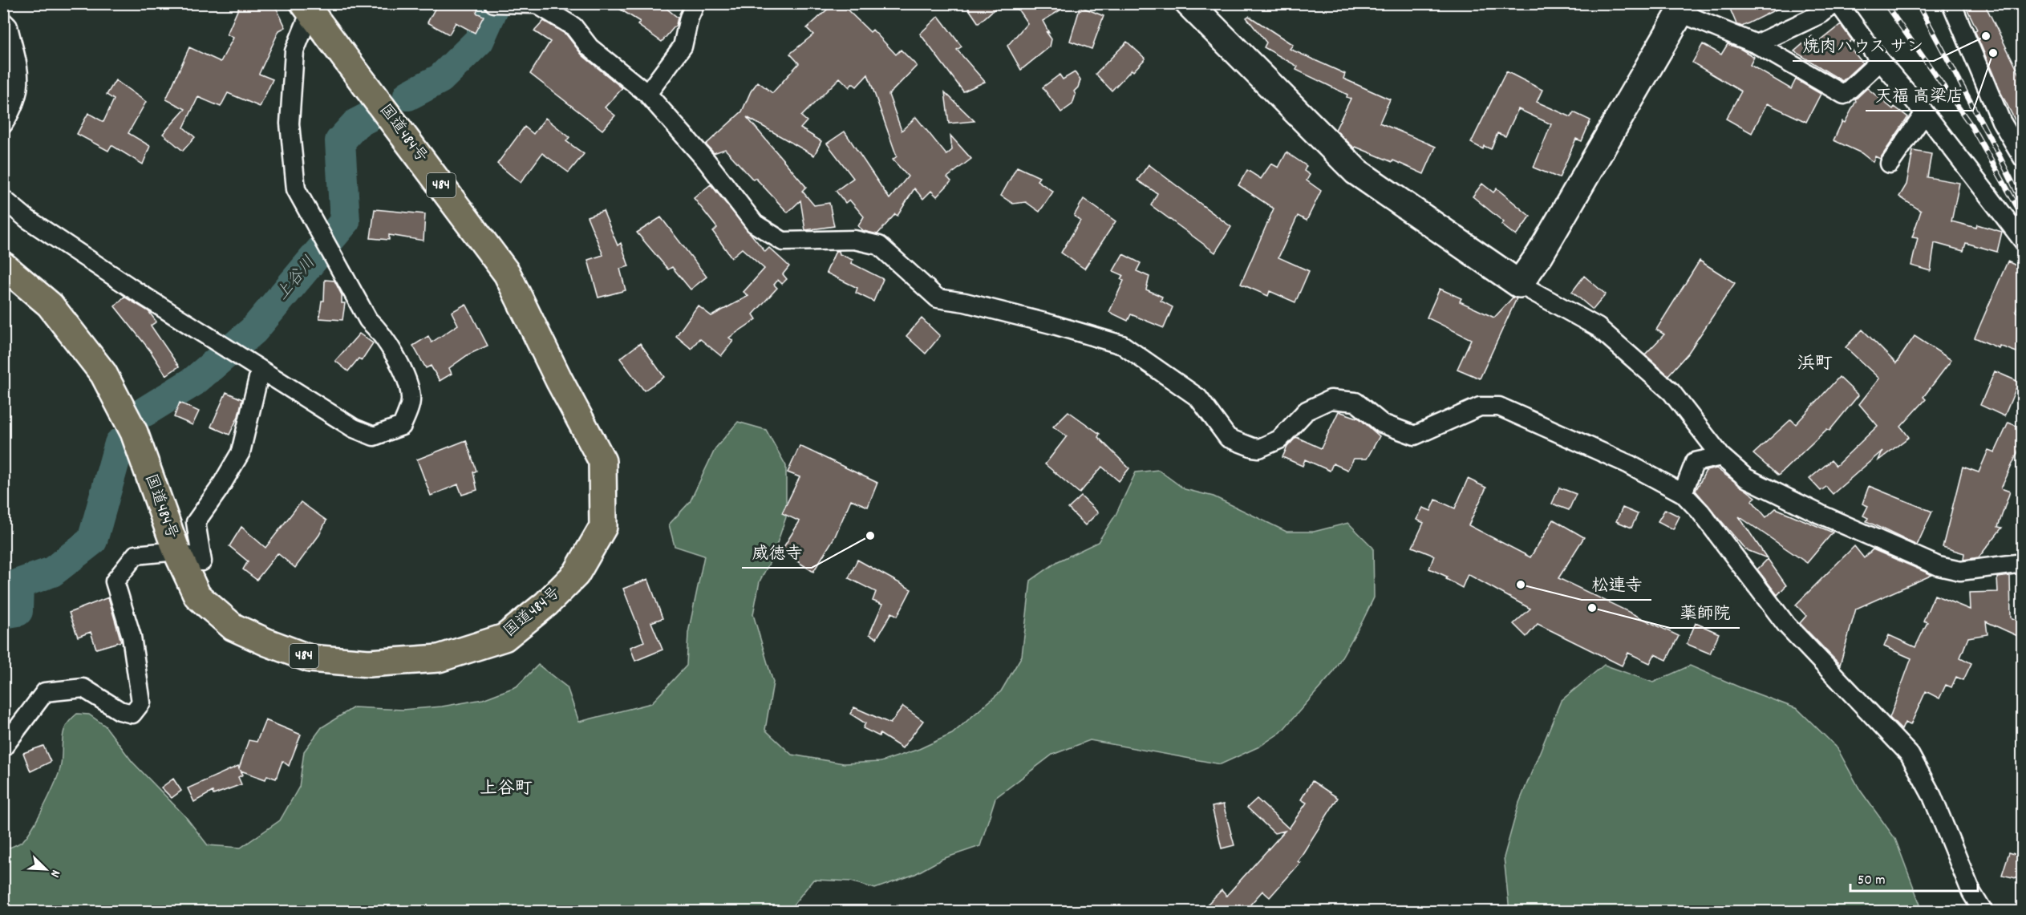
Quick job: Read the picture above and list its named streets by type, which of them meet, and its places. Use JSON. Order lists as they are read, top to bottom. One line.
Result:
{"streets":{"highway":["国道484号","484"]},"districts":["浜町","上谷町"],"water":["上谷川"],"places":["焼肉ハウス サン","天福 高梁店","威徳寺","松連寺","薬師院"],"scale_bar":"50 m","north":"bottom right"}
